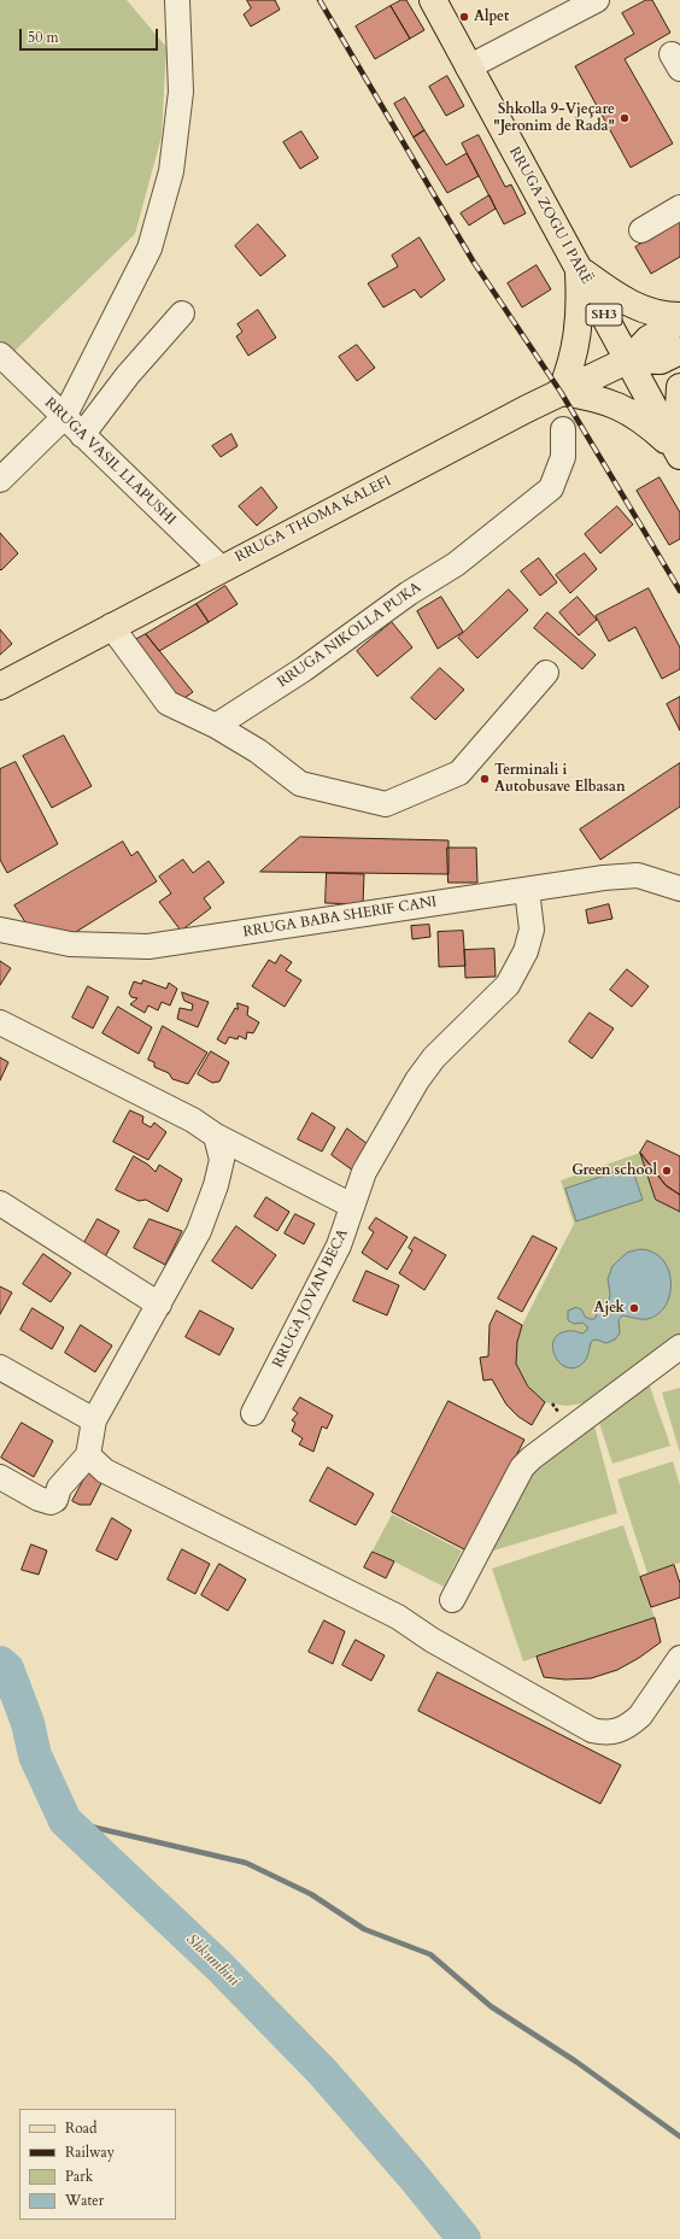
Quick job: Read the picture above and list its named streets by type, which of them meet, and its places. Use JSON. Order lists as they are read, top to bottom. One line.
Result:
{"streets":{"main road":["RRUGA ZOGU I PARË","SH3","RRUGA THOMA KALEFI"],"street":["RRUGA VASIL LLAPUSHI","RRUGA NIKOLLA PUKA","RRUGA BABA SHERIF CANI","RRUGA JOVAN BECA"]},"crossings":[["RRUGA ZOGU I PARË","RRUGA THOMA KALEFI"],["RRUGA VASIL LLAPUSHI","RRUGA THOMA KALEFI"],["RRUGA BABA SHERIF CANI","RRUGA JOVAN BECA"]],"water":["Shkumbini"],"places":["Alpet","Shkolla 9-Vjeçare \"Jeronim de Rada\"","Terminali i Autobusave Elbasan","Green school","Ajek"],"legend":["Road","Railway","Park","Water"],"scale_bar":"50 m"}
